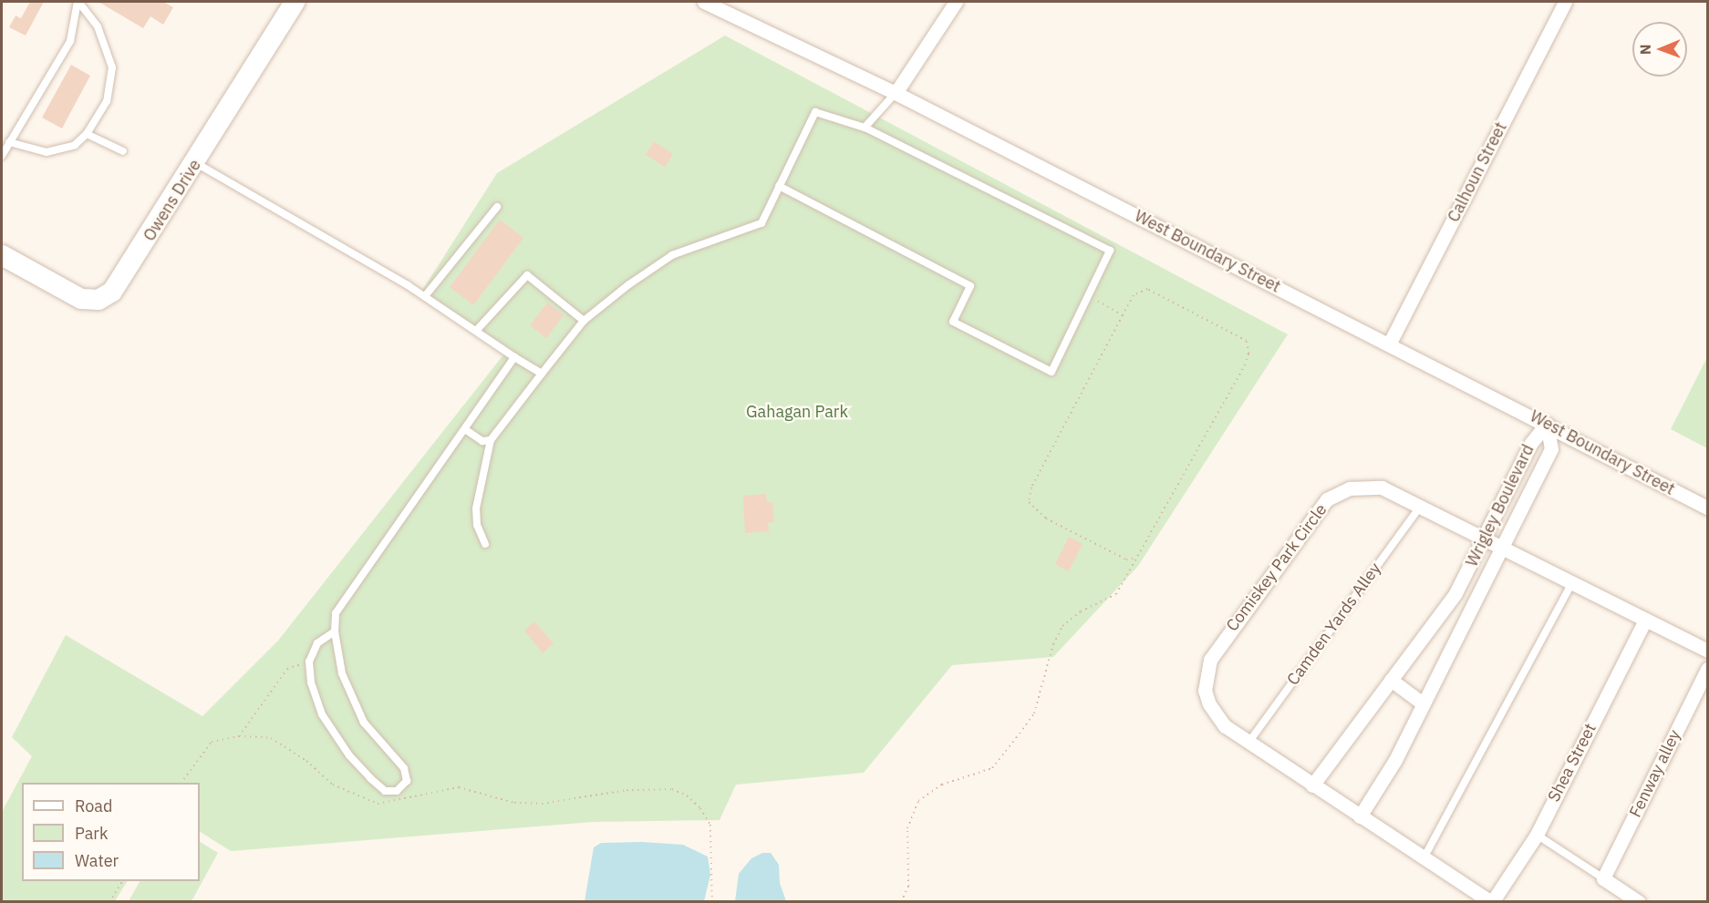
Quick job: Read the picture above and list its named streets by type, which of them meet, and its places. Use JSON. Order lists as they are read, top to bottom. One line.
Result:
{"streets":{"street":["Calhoun Street","Owens Drive","West Boundary Street","Wrigley Boulevard","Comiskey Park Circle","Shea Street","Fenway alley"],"lane":["Camden Yards Alley"]},"crossings":[["Calhoun Street","West Boundary Street"],["West Boundary Street","Wrigley Boulevard"],["Wrigley Boulevard","Comiskey Park Circle"],["Comiskey Park Circle","Camden Yards Alley"],["Comiskey Park Circle","Shea Street"]],"parks":["Gahagan Park"],"legend":["Road","Park","Water"],"north":"left"}
